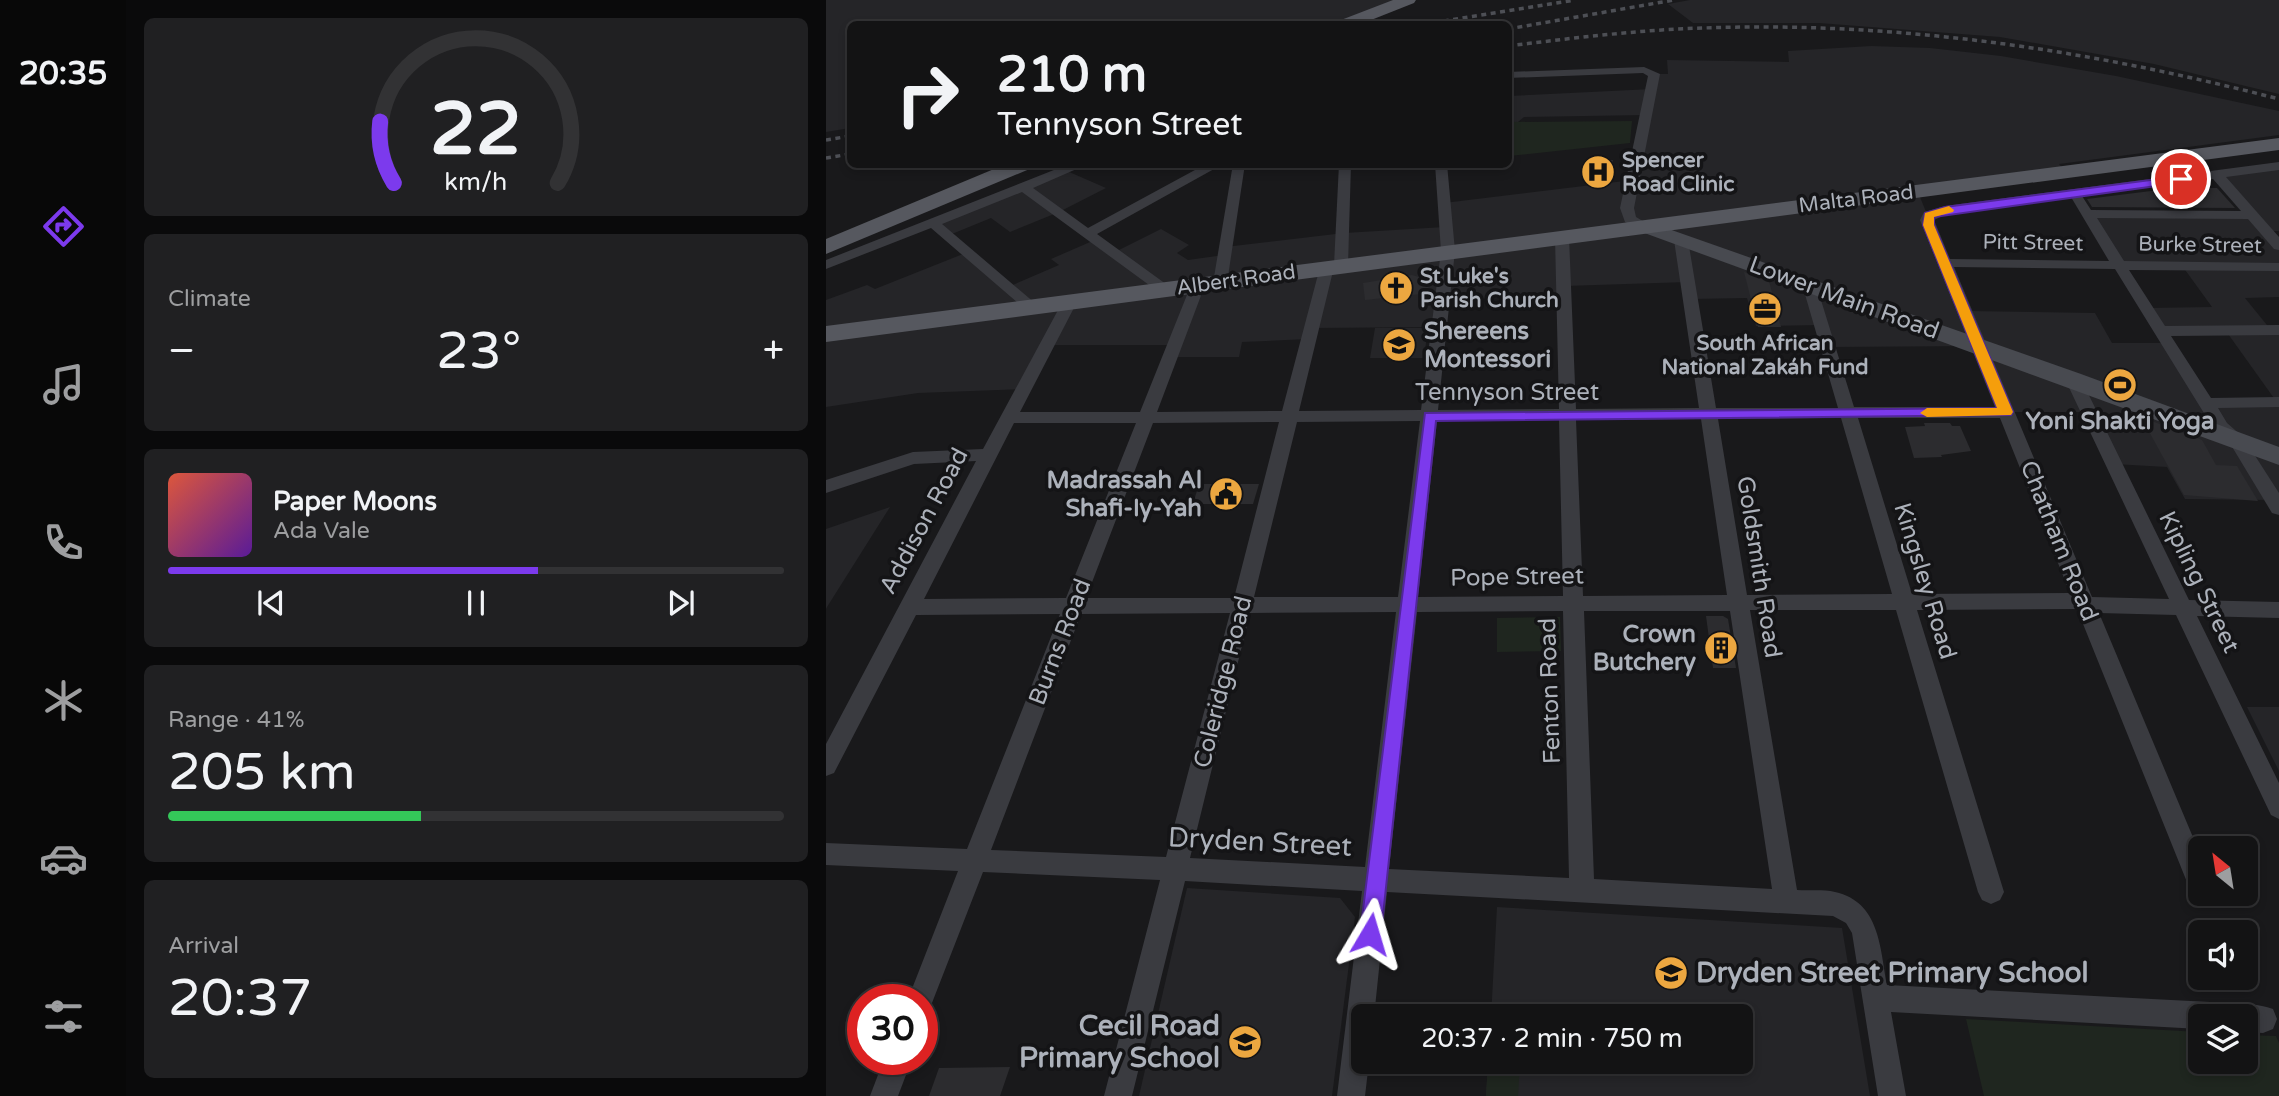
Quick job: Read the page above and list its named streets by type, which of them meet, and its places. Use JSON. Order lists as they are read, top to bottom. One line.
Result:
{"streets":{"main road":["Malta Road","Albert Road"],"street":["Pitt Street","Burke Street","Lower Main Road","Tennyson Street","Addison Road","Chatham Road","Goldsmith Road","Pope Street","Kingsley Road","Kipling Street","Burns Road","Coleridge Road","Fenton Road","Dryden Street"]},"crossings":[["Malta Road","Albert Road"],["Malta Road","Lower Main Road"],["Pitt Street","Burke Street"],["Pitt Street","Chatham Road"],["Albert Road","Lower Main Road"],["Albert Road","Addison Road"],["Albert Road","Burns Road"],["Albert Road","Coleridge Road"],["Albert Road","Fenton Road"],["Lower Main Road","Chatham Road"],["Lower Main Road","Goldsmith Road"],["Lower Main Road","Kingsley Road"],["Lower Main Road","Kipling Street"],["Tennyson Street","Addison Road"],["Tennyson Street","Chatham Road"],["Tennyson Street","Goldsmith Road"],["Tennyson Street","Kingsley Road"],["Tennyson Street","Burns Road"],["Tennyson Street","Coleridge Road"],["Tennyson Street","Fenton Road"],["Addison Road","Pope Street"],["Chatham Road","Pope Street"],["Goldsmith Road","Pope Street"],["Goldsmith Road","Dryden Street"],["Pope Street","Kingsley Road"],["Pope Street","Kipling Street"],["Pope Street","Burns Road"],["Pope Street","Coleridge Road"],["Pope Street","Fenton Road"],["Burns Road","Dryden Street"],["Coleridge Road","Dryden Street"],["Fenton Road","Dryden Street"]],"places":{"hospital":["Spencer Road Clinic"],"church":["St Luke's Parish Church"],"office":["South African National Zakáh Fund"],"school or university":["Shereens Montessori","Dryden Street Primary School","Cecil Road Primary School"],"sports":["Yoni Shakti Yoga"],"public building":["Madrassah Al Shafi-Iy-Yah"],"building":["Crown Butchery"]},"north":"top left","page":{"tabs":"20:35","turn":["210 m","Tennyson Street"],"tile":["Climate",["Range · 41%","205 km"],["Arrival","20:37"]],"heat":["−","23°","+"],"song":["Paper Moons","Ada Vale"],"limit":"30","trip":"20:37 · 2 min · 750 m","gauge":["22","km/h"]}}
